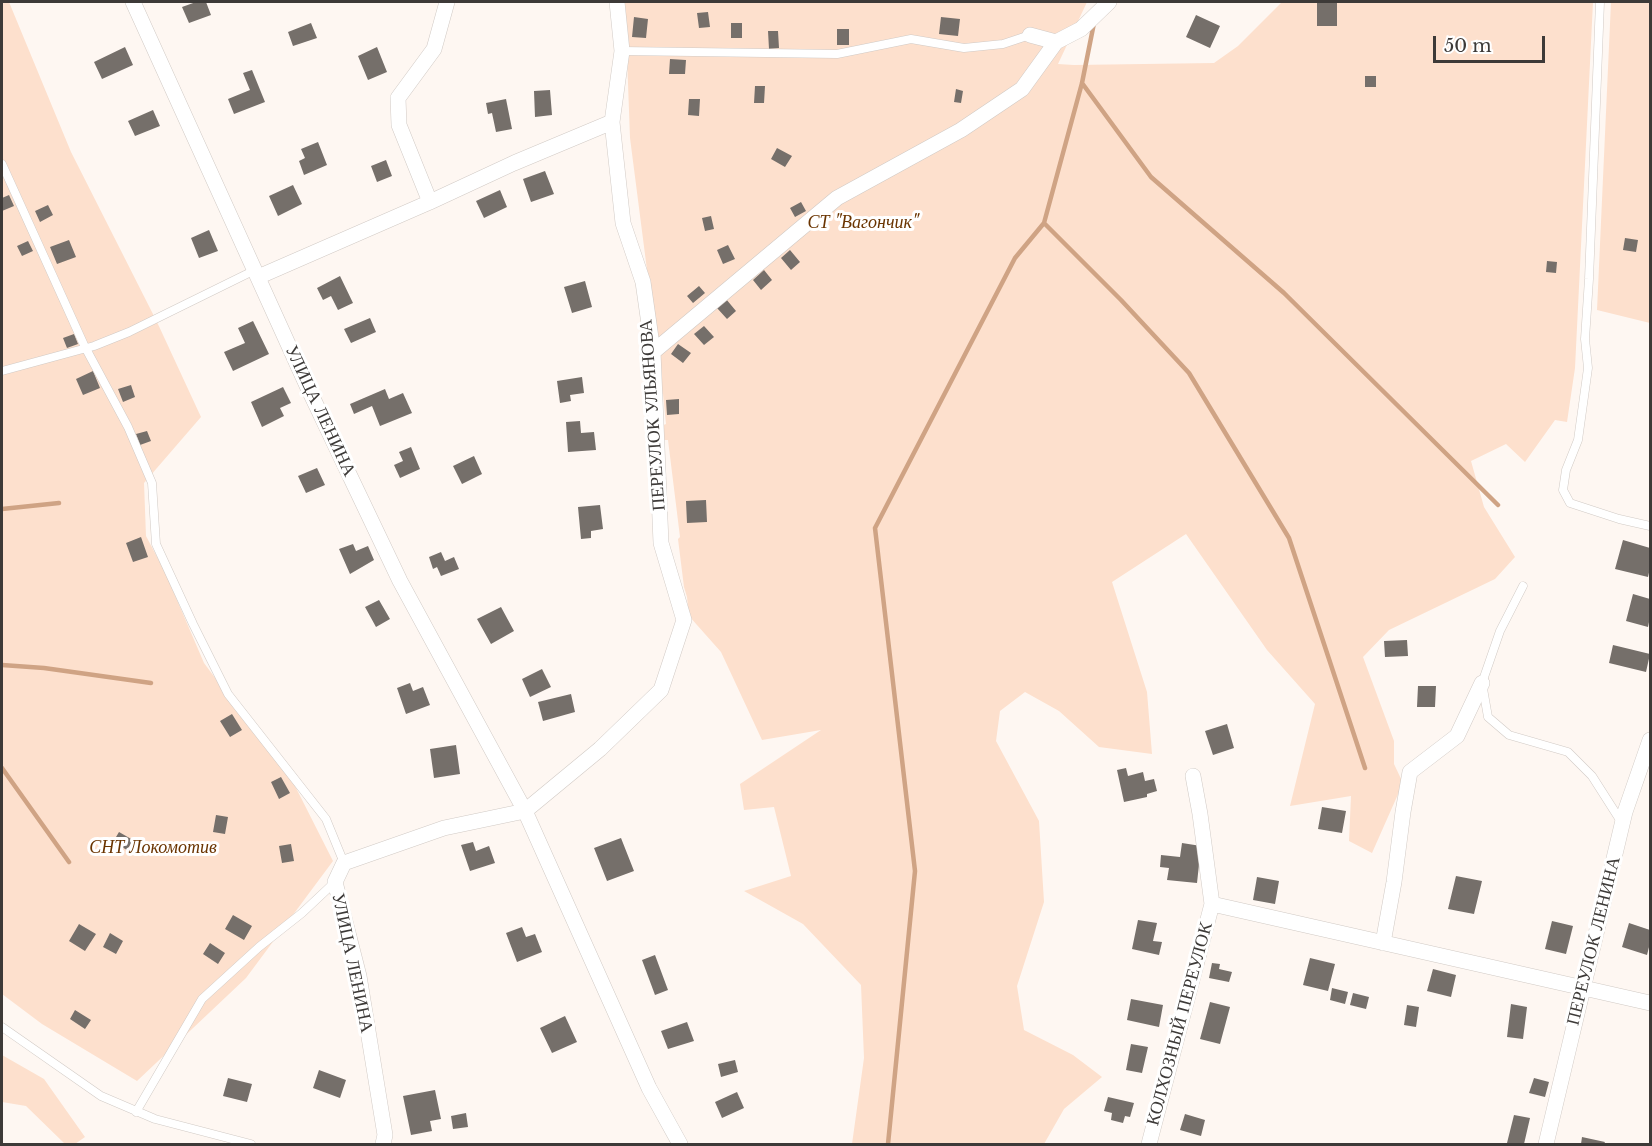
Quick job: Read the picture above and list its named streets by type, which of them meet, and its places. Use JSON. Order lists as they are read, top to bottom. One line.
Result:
{"streets":{"street":["УЛИЦА ЛЕНИНА","ПЕРЕУЛОК УЛЬЯНОВА","ПЕРЕУЛОК ЛЕНИНА","КОЛХОЗНЫЙ ПЕРЕУЛОК"]},"crossings":[["УЛИЦА ЛЕНИНА","ПЕРЕУЛОК УЛЬЯНОВА"],["ПЕРЕУЛОК ЛЕНИНА","КОЛХОЗНЫЙ ПЕРЕУЛОК"]],"parks":["СТ \"Вагончик\"","СНТ Локомотив"],"scale_bar":"50 m"}
